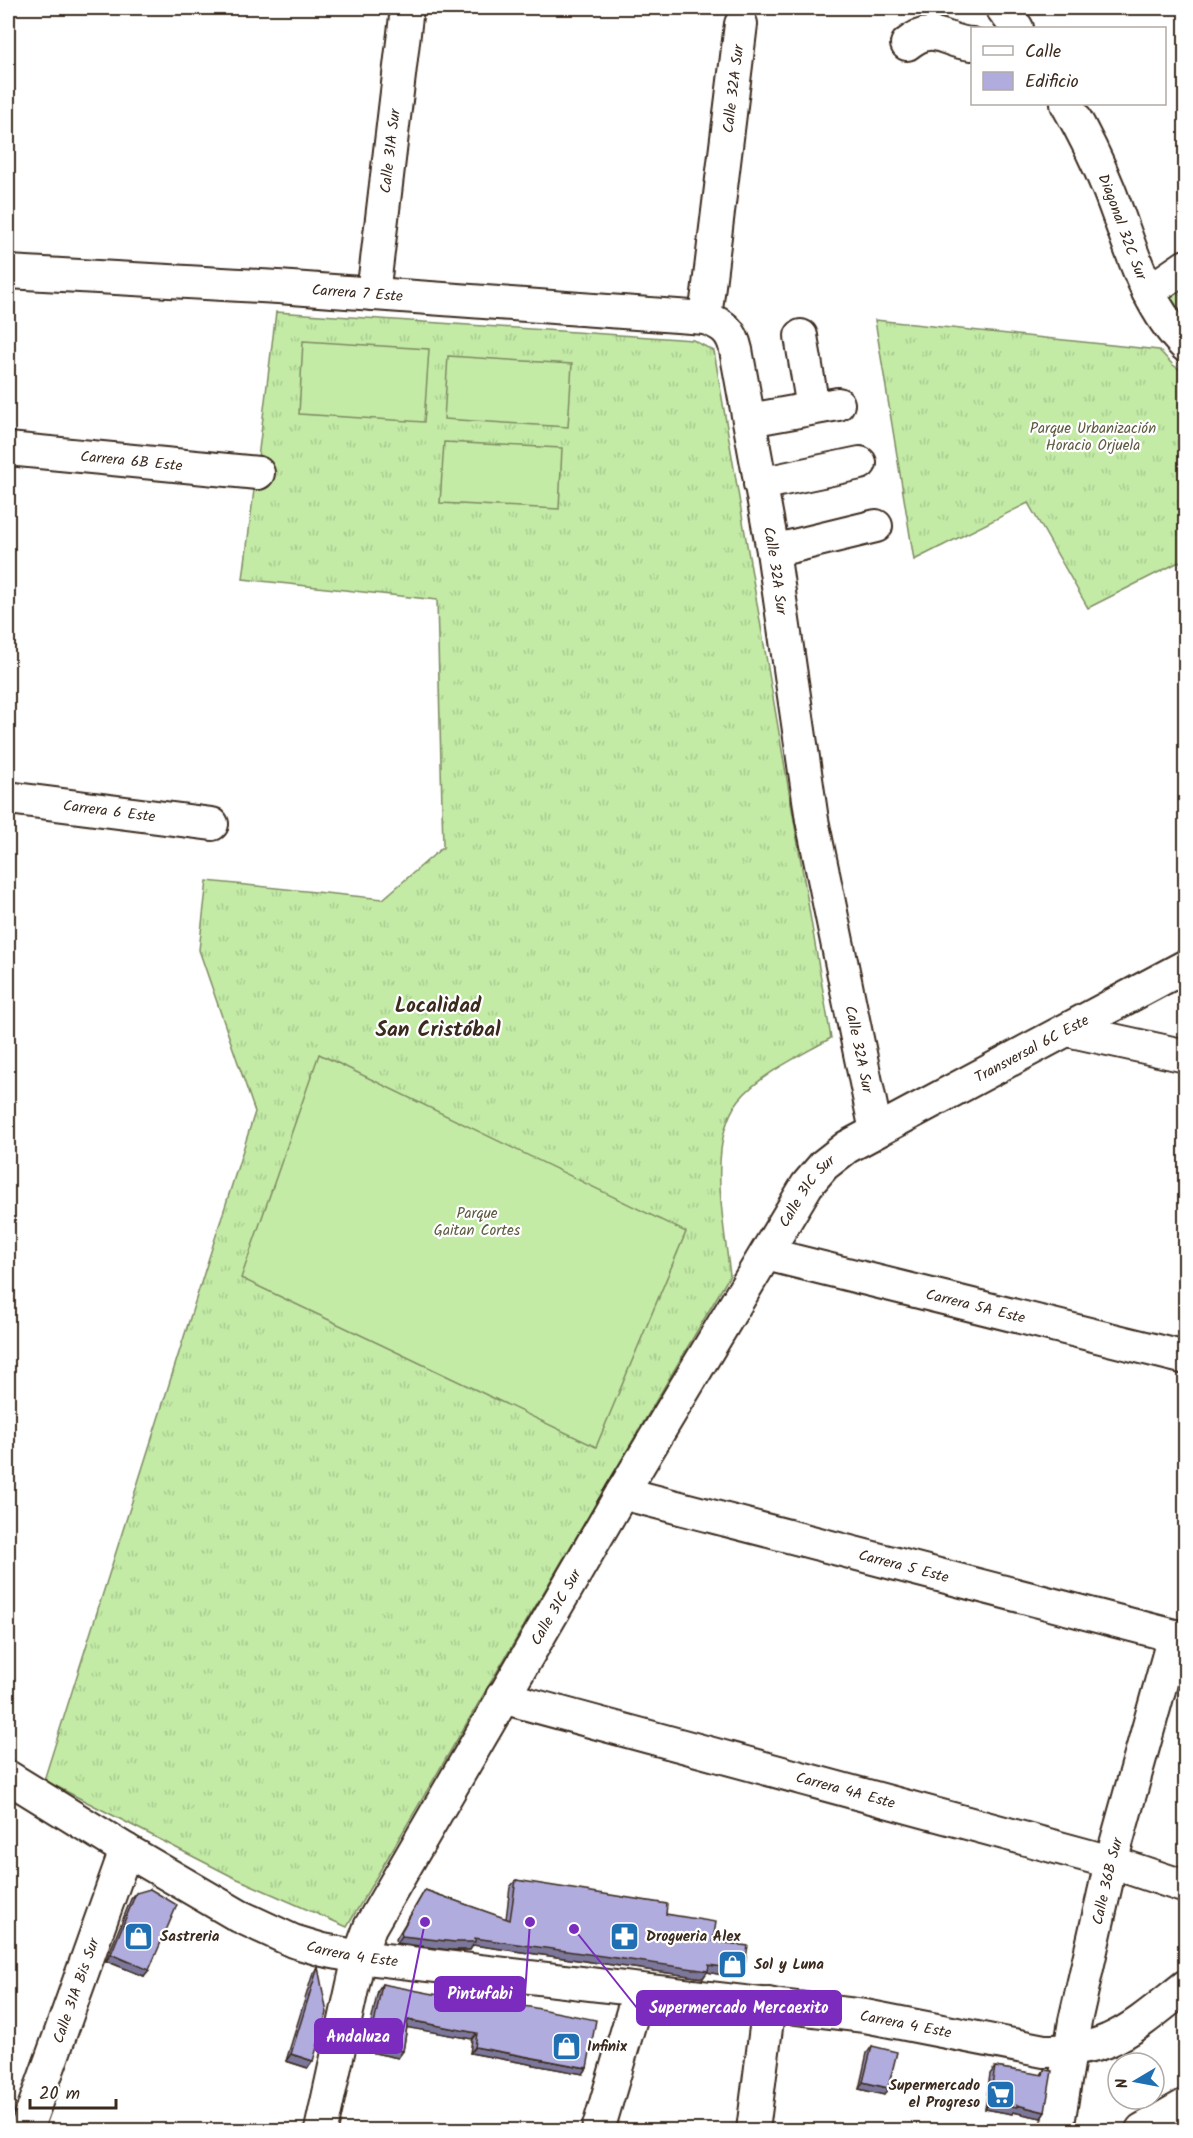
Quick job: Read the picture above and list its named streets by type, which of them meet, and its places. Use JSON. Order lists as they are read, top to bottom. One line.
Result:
{"streets":{"street":["Calle 32A Sur","Calle 31A Sur","Diagonal 32C Sur","Carrera 7 Este","Carrera 6B Este","Carrera 6 Este","Transversal 6C Este","Calle 31C Sur","Carrera 5A Este","Carrera 5 Este","Carrera 4A Este","Calle 36B Sur","Carrera 4 Este","Calle 31A Bis Sur"]},"crossings":[["Calle 32A Sur","Carrera 7 Este"],["Calle 32A Sur","Transversal 6C Este"],["Calle 32A Sur","Calle 31C Sur"],["Calle 31A Sur","Carrera 7 Este"],["Transversal 6C Este","Calle 31C Sur"],["Calle 31C Sur","Carrera 5A Este"],["Calle 31C Sur","Carrera 5 Este"],["Calle 31C Sur","Carrera 4A Este"],["Calle 31C Sur","Carrera 4 Este"],["Carrera 5 Este","Calle 36B Sur"],["Carrera 4A Este","Calle 36B Sur"],["Calle 36B Sur","Carrera 4 Este"],["Carrera 4 Este","Calle 31A Bis Sur"]],"districts":["Localidad San Cristóbal"],"parks":["Parque Urbanización Horacio Orjuela","Parque Gaitan Cortes"],"places":{"other":["Andaluza","Pintufabi","Supermercado Mercaexito"],"shop":["Sastreria","Sol y Luna","Infinix"],"pharmacy":["Drogueria Alex"],"supermarket":["Supermercado el Progreso"]},"legend":["Calle","Edificio"],"scale_bar":"20 m","north":"left"}
